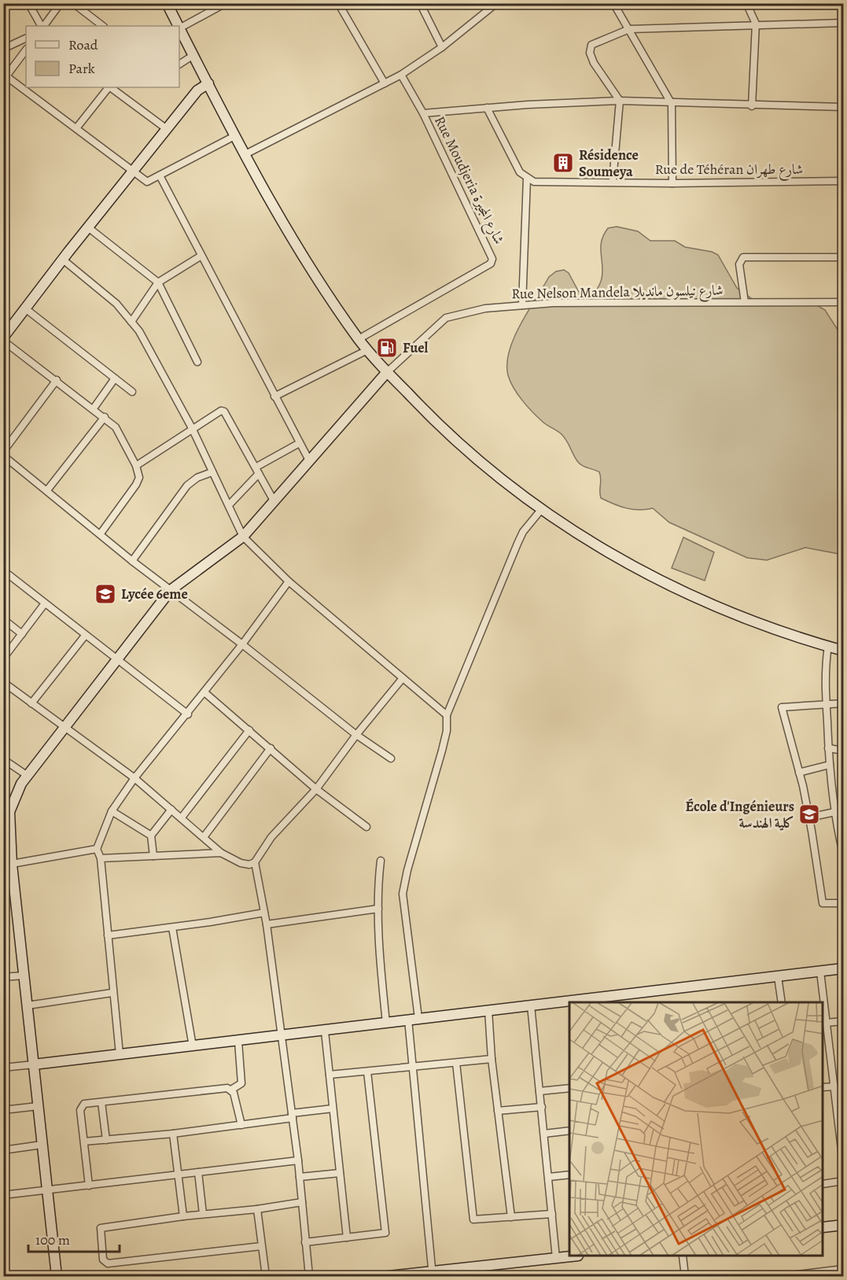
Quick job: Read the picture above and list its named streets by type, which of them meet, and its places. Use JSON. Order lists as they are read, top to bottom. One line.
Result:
{"streets":{"street":["Rue de Téhéran شارع طهران","Rue Moudjeria شارع المجيرة","Rue Nelson Mandela شارع نيلسون مانديلا"]},"places":{"building":["Résidence Soumeya"],"fuel station":["Fuel"],"school or university":["Lycée 6eme","École d'Ingénieurs كلية الهندسة"]},"legend":["Road","Park"],"scale_bar":"100 m"}
